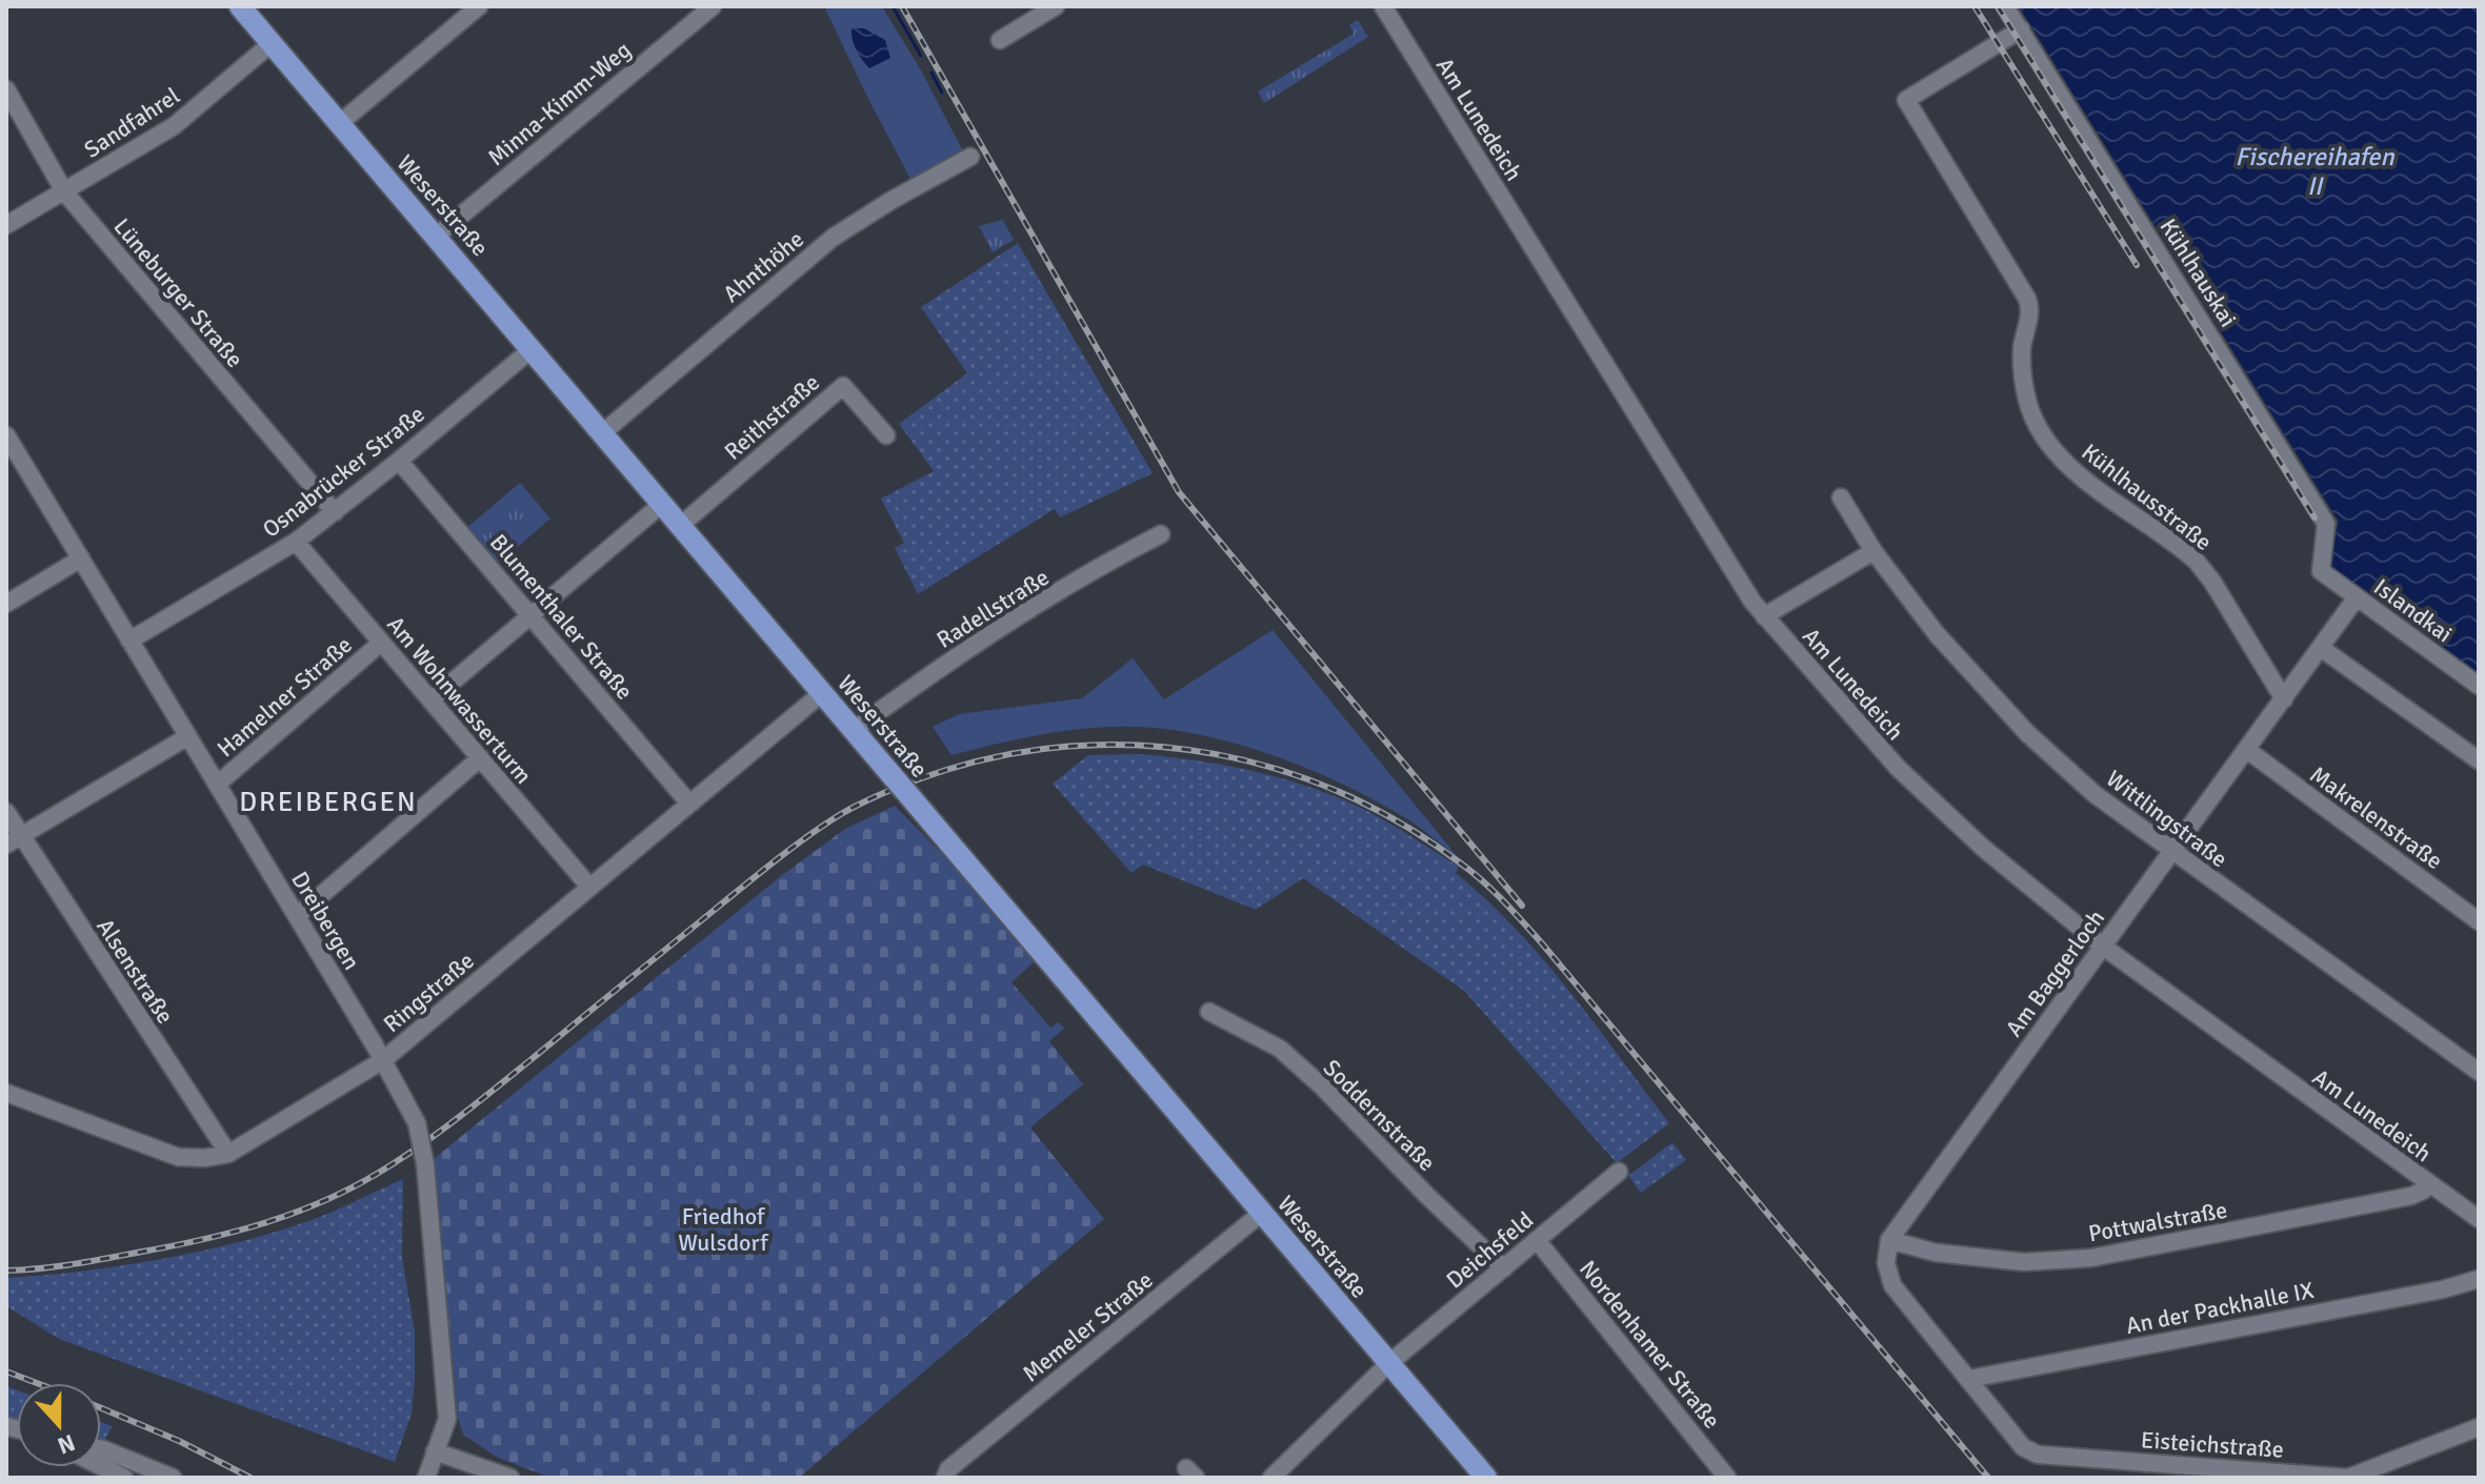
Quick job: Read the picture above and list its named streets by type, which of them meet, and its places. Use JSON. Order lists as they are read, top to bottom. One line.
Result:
{"streets":{"main road":["Weserstraße"],"street":["Minna-Kimm-Weg","Am Lunedeich","Sandfahrel","Ahnthöhe","Kühlhauskai","Lüneburger Straße","Reithstraße","Osnabrücker Straße","Kühlhausstraße","Radellstraße","Islandkai","Blumenthaler Straße","Hamelner Straße","Am Wohnwasserturm","Makrelenstraße","Wittlingstraße","Dreibergen","Alsenstraße","Am Baggerloch","Ringstraße","Soddernstraße","Pottwalstraße","Deichsfeld","An der Packhalle IX","Memeler Straße","Nordenhamer Straße","Eisteichstraße"]},"crossings":[["Minna-Kimm-Weg","Weserstraße"],["Am Lunedeich","Am Baggerloch"],["Am Lunedeich","Pottwalstraße"],["Sandfahrel","Weserstraße"],["Sandfahrel","Lüneburger Straße"],["Weserstraße","Ahnthöhe"],["Weserstraße","Reithstraße"],["Weserstraße","Osnabrücker Straße"],["Weserstraße","Radellstraße"],["Weserstraße","Ringstraße"],["Weserstraße","Deichsfeld"],["Weserstraße","Memeler Straße"],["Kühlhauskai","Kühlhausstraße"],["Kühlhauskai","Islandkai"],["Lüneburger Straße","Osnabrücker Straße"],["Osnabrücker Straße","Blumenthaler Straße"],["Osnabrücker Straße","Am Wohnwasserturm"],["Osnabrücker Straße","Dreibergen"],["Kühlhausstraße","Am Baggerloch"],["Islandkai","Am Baggerloch"],["Blumenthaler Straße","Ringstraße"],["Hamelner Straße","Am Wohnwasserturm"],["Hamelner Straße","Dreibergen"],["Am Wohnwasserturm","Ringstraße"],["Makrelenstraße","Am Baggerloch"],["Wittlingstraße","Am Baggerloch"],["Dreibergen","Ringstraße"],["Alsenstraße","Ringstraße"],["Am Baggerloch","Pottwalstraße"],["Soddernstraße","Deichsfeld"],["Deichsfeld","Nordenhamer Straße"],["An der Packhalle IX","Eisteichstraße"]],"districts":["DREIBERGEN"],"water":["Fischereihafen II"],"parks":["Friedhof Wulsdorf"],"north":"bottom"}
